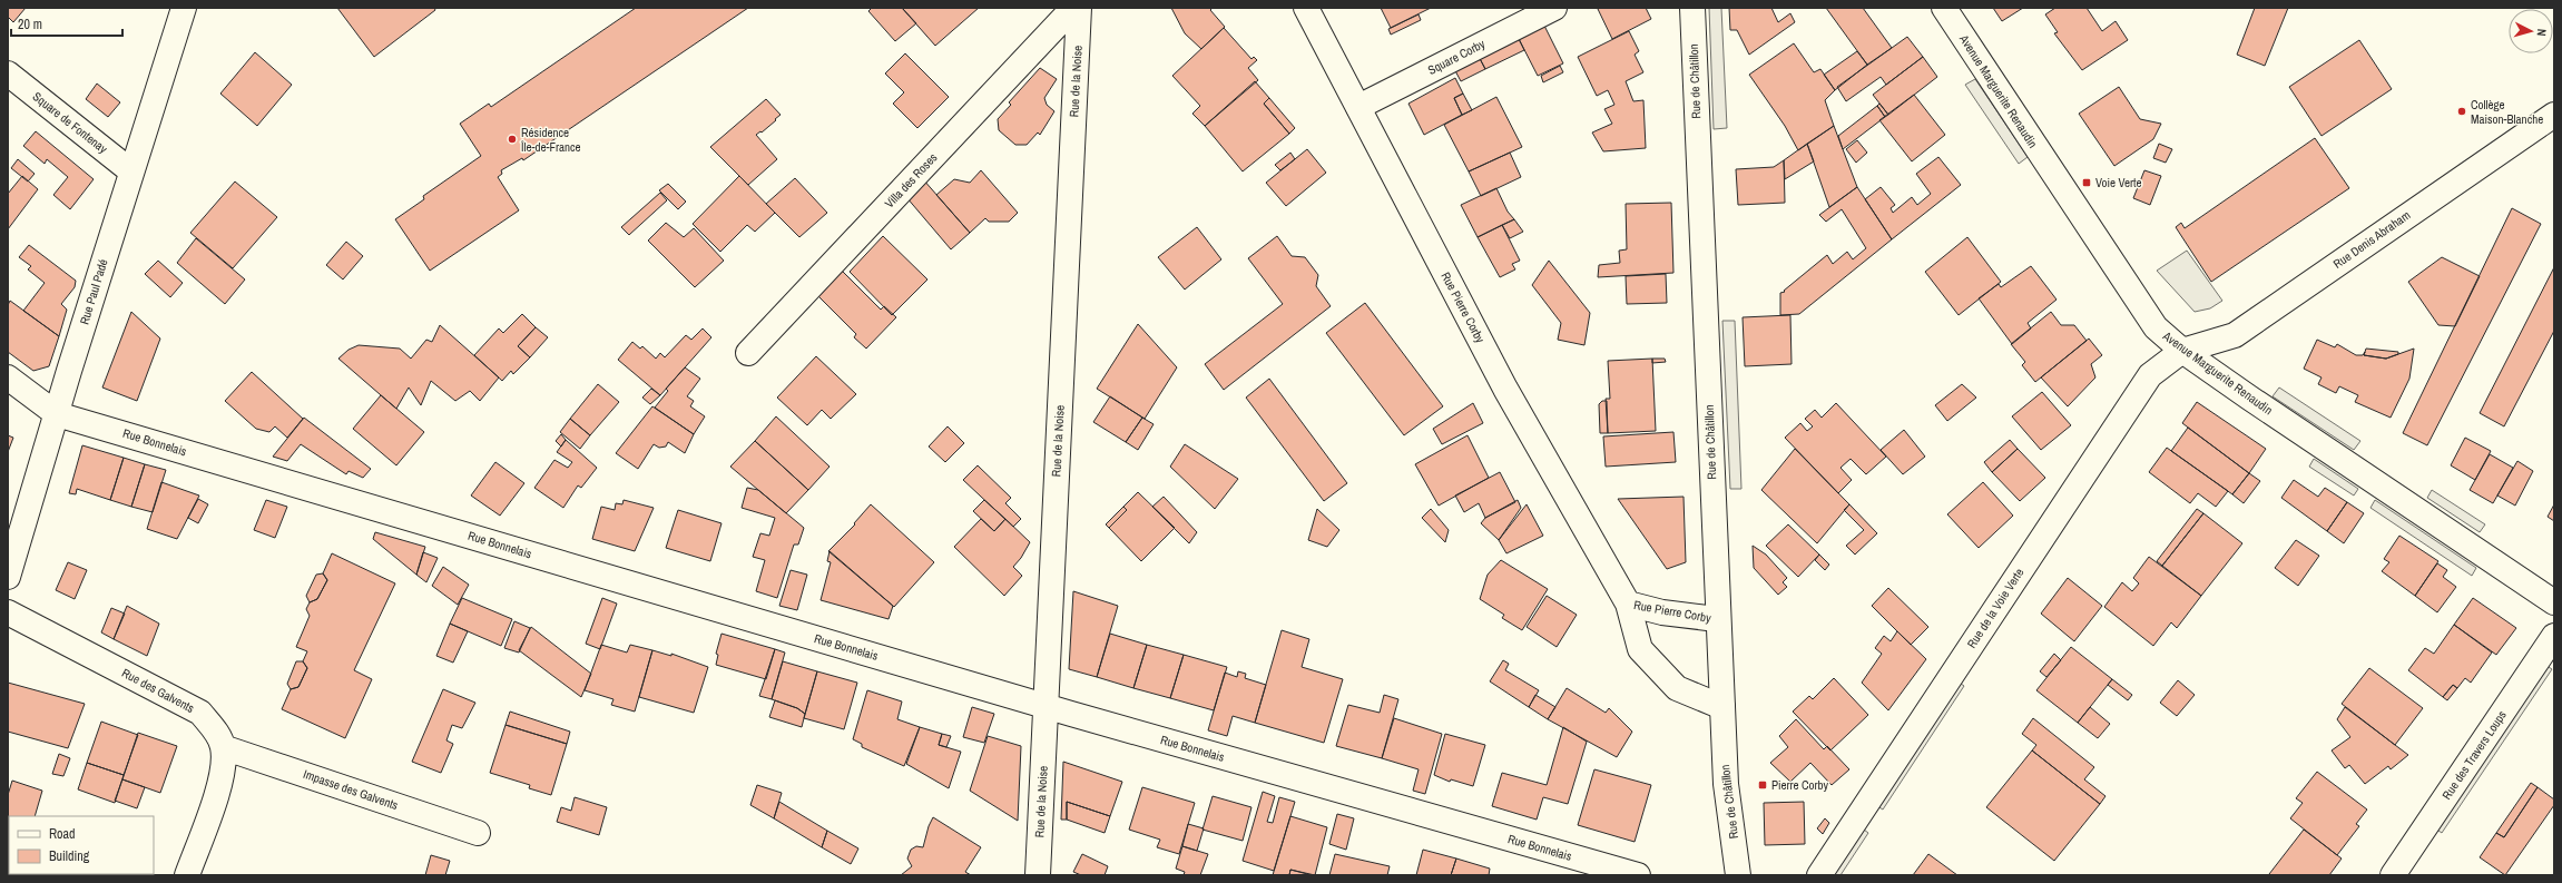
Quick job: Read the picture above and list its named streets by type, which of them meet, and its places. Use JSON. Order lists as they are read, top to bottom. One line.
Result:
{"streets":{"street":["Square Corby","Rue de la Noise","Rue de Châtillon","Avenue Marguerite Renaudin","Square de Fontenay","Villa des Roses","Rue Denis Abraham","Rue Paul Padé","Rue Pierre Corby","Rue Bonnelais","Rue de la Voie Verte","Rue des Galvents","Rue des Travers Loups","Impasse des Galvents"]},"crossings":[["Square Corby","Rue Pierre Corby"],["Rue de la Noise","Rue Bonnelais"],["Rue de Châtillon","Rue Pierre Corby"],["Avenue Marguerite Renaudin","Rue Denis Abraham"],["Avenue Marguerite Renaudin","Rue de la Voie Verte"],["Square de Fontenay","Rue Paul Padé"],["Rue Denis Abraham","Rue de la Voie Verte"],["Rue Paul Padé","Rue Bonnelais"],["Rue des Galvents","Impasse des Galvents"]],"places":{"other":["Collège Maison-Blanche","Résidence Île-de-France"],"transit":["Voie Verte","Pierre Corby"]},"legend":["Road","Building"],"scale_bar":"20 m","north":"right"}
